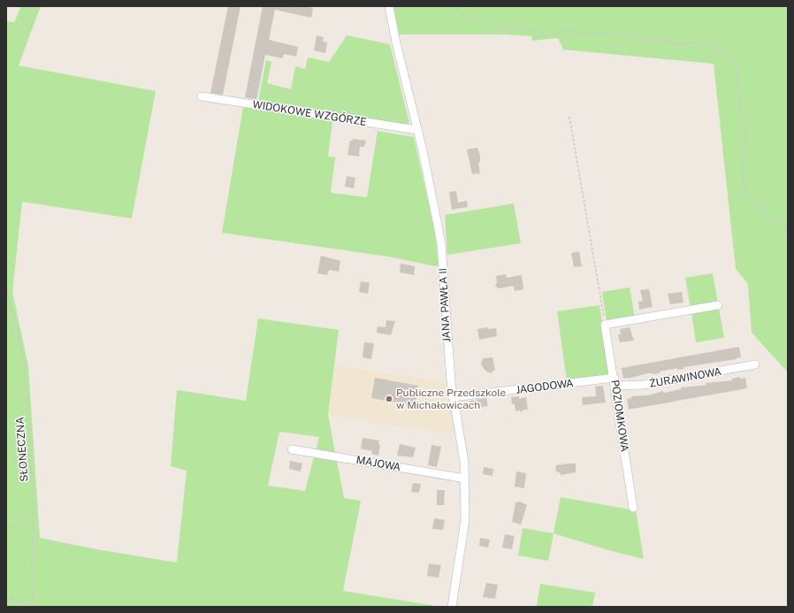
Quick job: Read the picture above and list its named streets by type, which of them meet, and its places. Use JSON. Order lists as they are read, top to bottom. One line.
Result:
{"streets":{"street":["WIDOKOWE WZGÓRZE","JANA PAWŁA II","ŻURAWINOWA","JAGODOWA","POZIOMKOWA","MAJOWA"],"path":["SŁONECZNA"]},"crossings":[["WIDOKOWE WZGÓRZE","JANA PAWŁA II"],["JANA PAWŁA II","JAGODOWA"],["JANA PAWŁA II","MAJOWA"],["ŻURAWINOWA","JAGODOWA"],["ŻURAWINOWA","POZIOMKOWA"],["JAGODOWA","POZIOMKOWA"]],"places":["Publiczne Przedszkole w Michałowicach"]}
